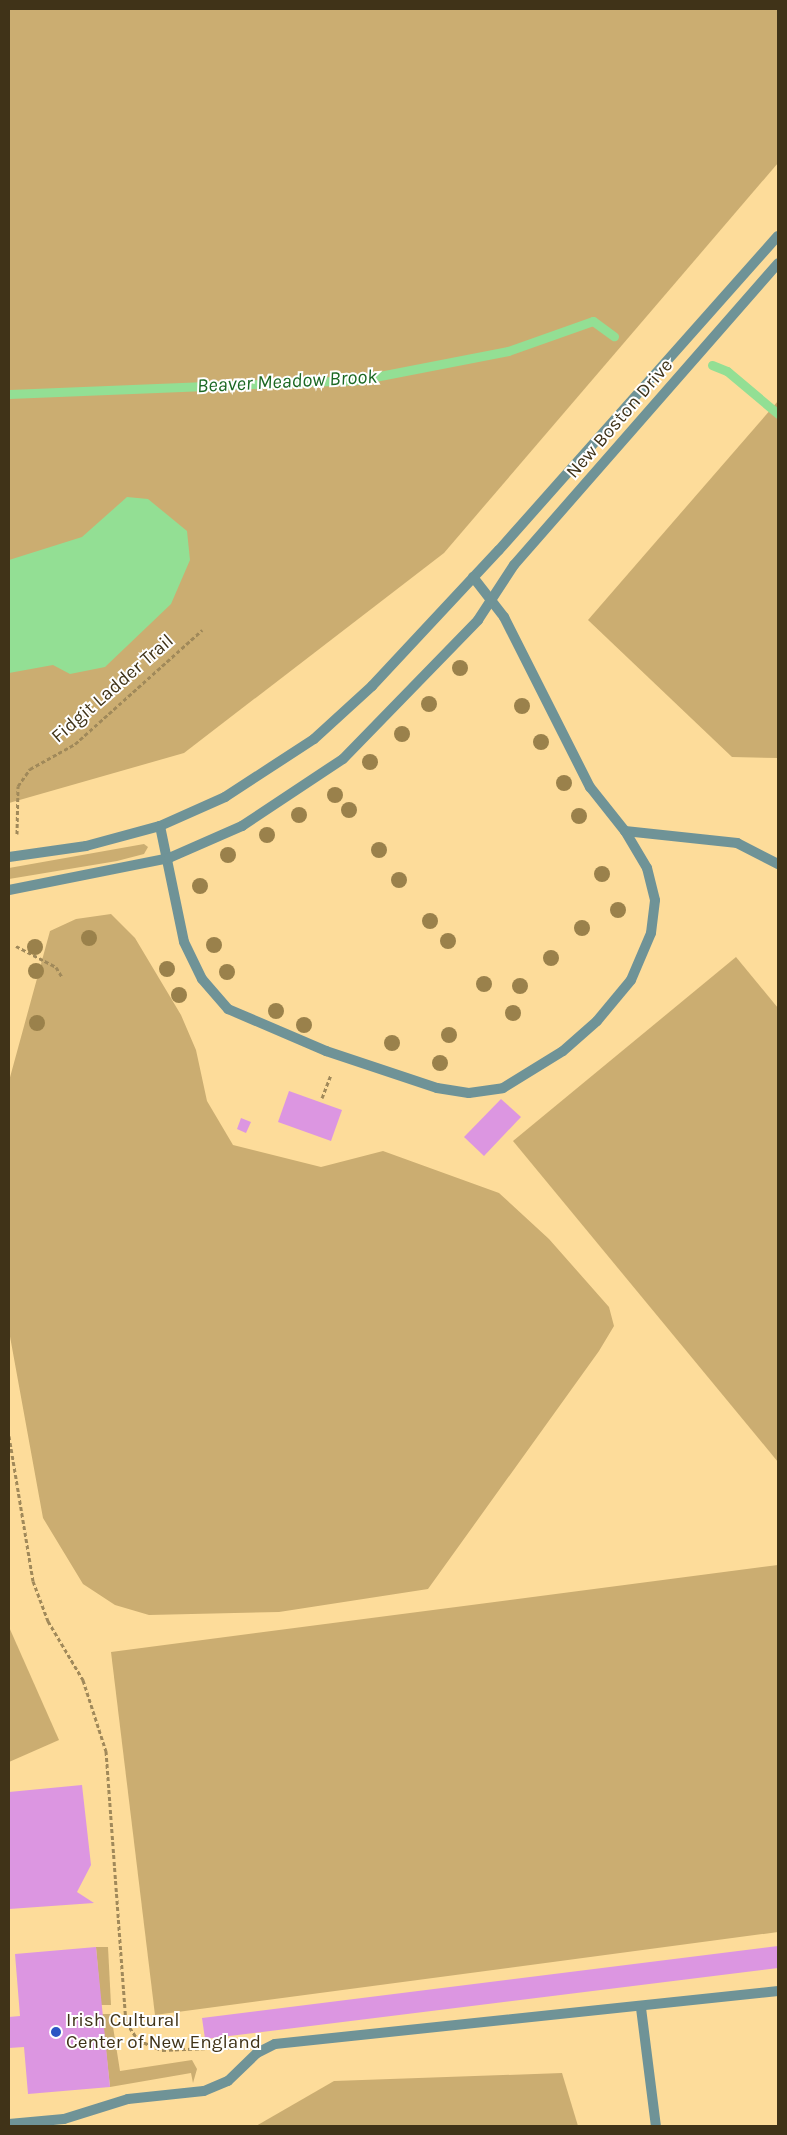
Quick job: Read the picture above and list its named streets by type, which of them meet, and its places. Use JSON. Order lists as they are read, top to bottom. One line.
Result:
{"streets":{"lane":["New Boston Drive"],"path":["Fidgit Ladder Trail"]},"water":["Beaver Meadow Brook"],"places":["Irish Cultural Center of New England"]}
